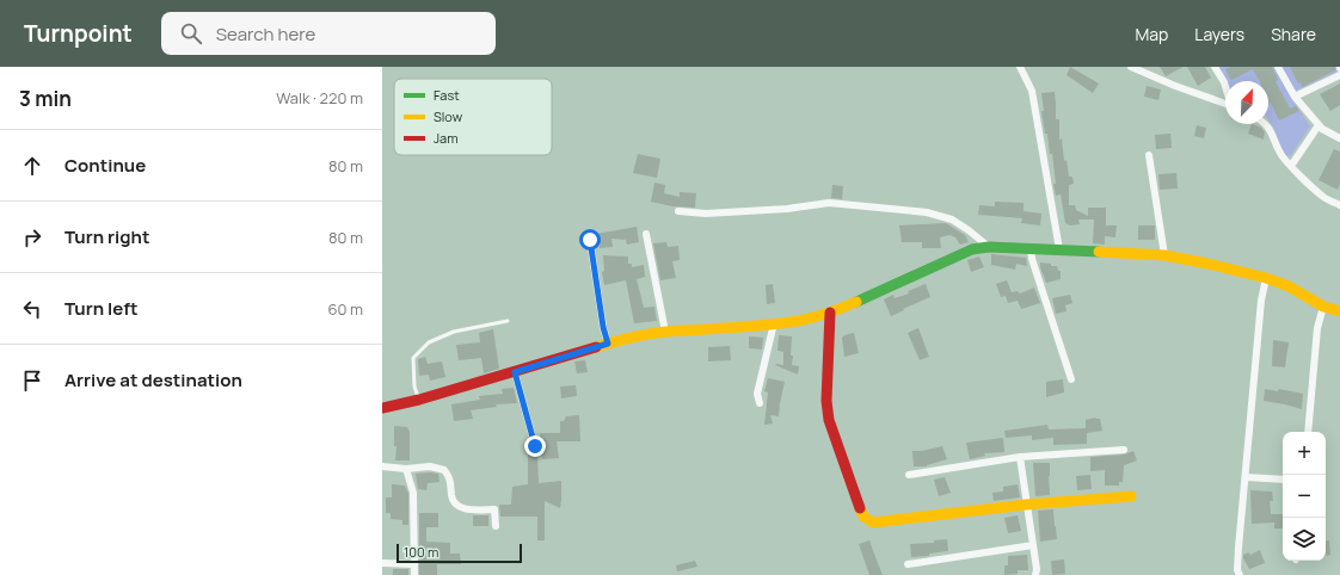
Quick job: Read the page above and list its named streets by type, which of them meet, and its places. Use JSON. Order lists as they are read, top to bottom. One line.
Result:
{"legend":["Fast","Slow","Jam"],"scale_bar":"100 m","north":"top right","page":{"header":"Turnpoint","search":"Search here","nav":["Map","Layers","Share"],"heading":["3 min","Walk · 220 m"],"list":[["Continue","80 m"],["Turn right","80 m"],["Turn left","60 m"],"Arrive at destination"],"map_buttons":["+","−"],"scale":"100 m"}}
